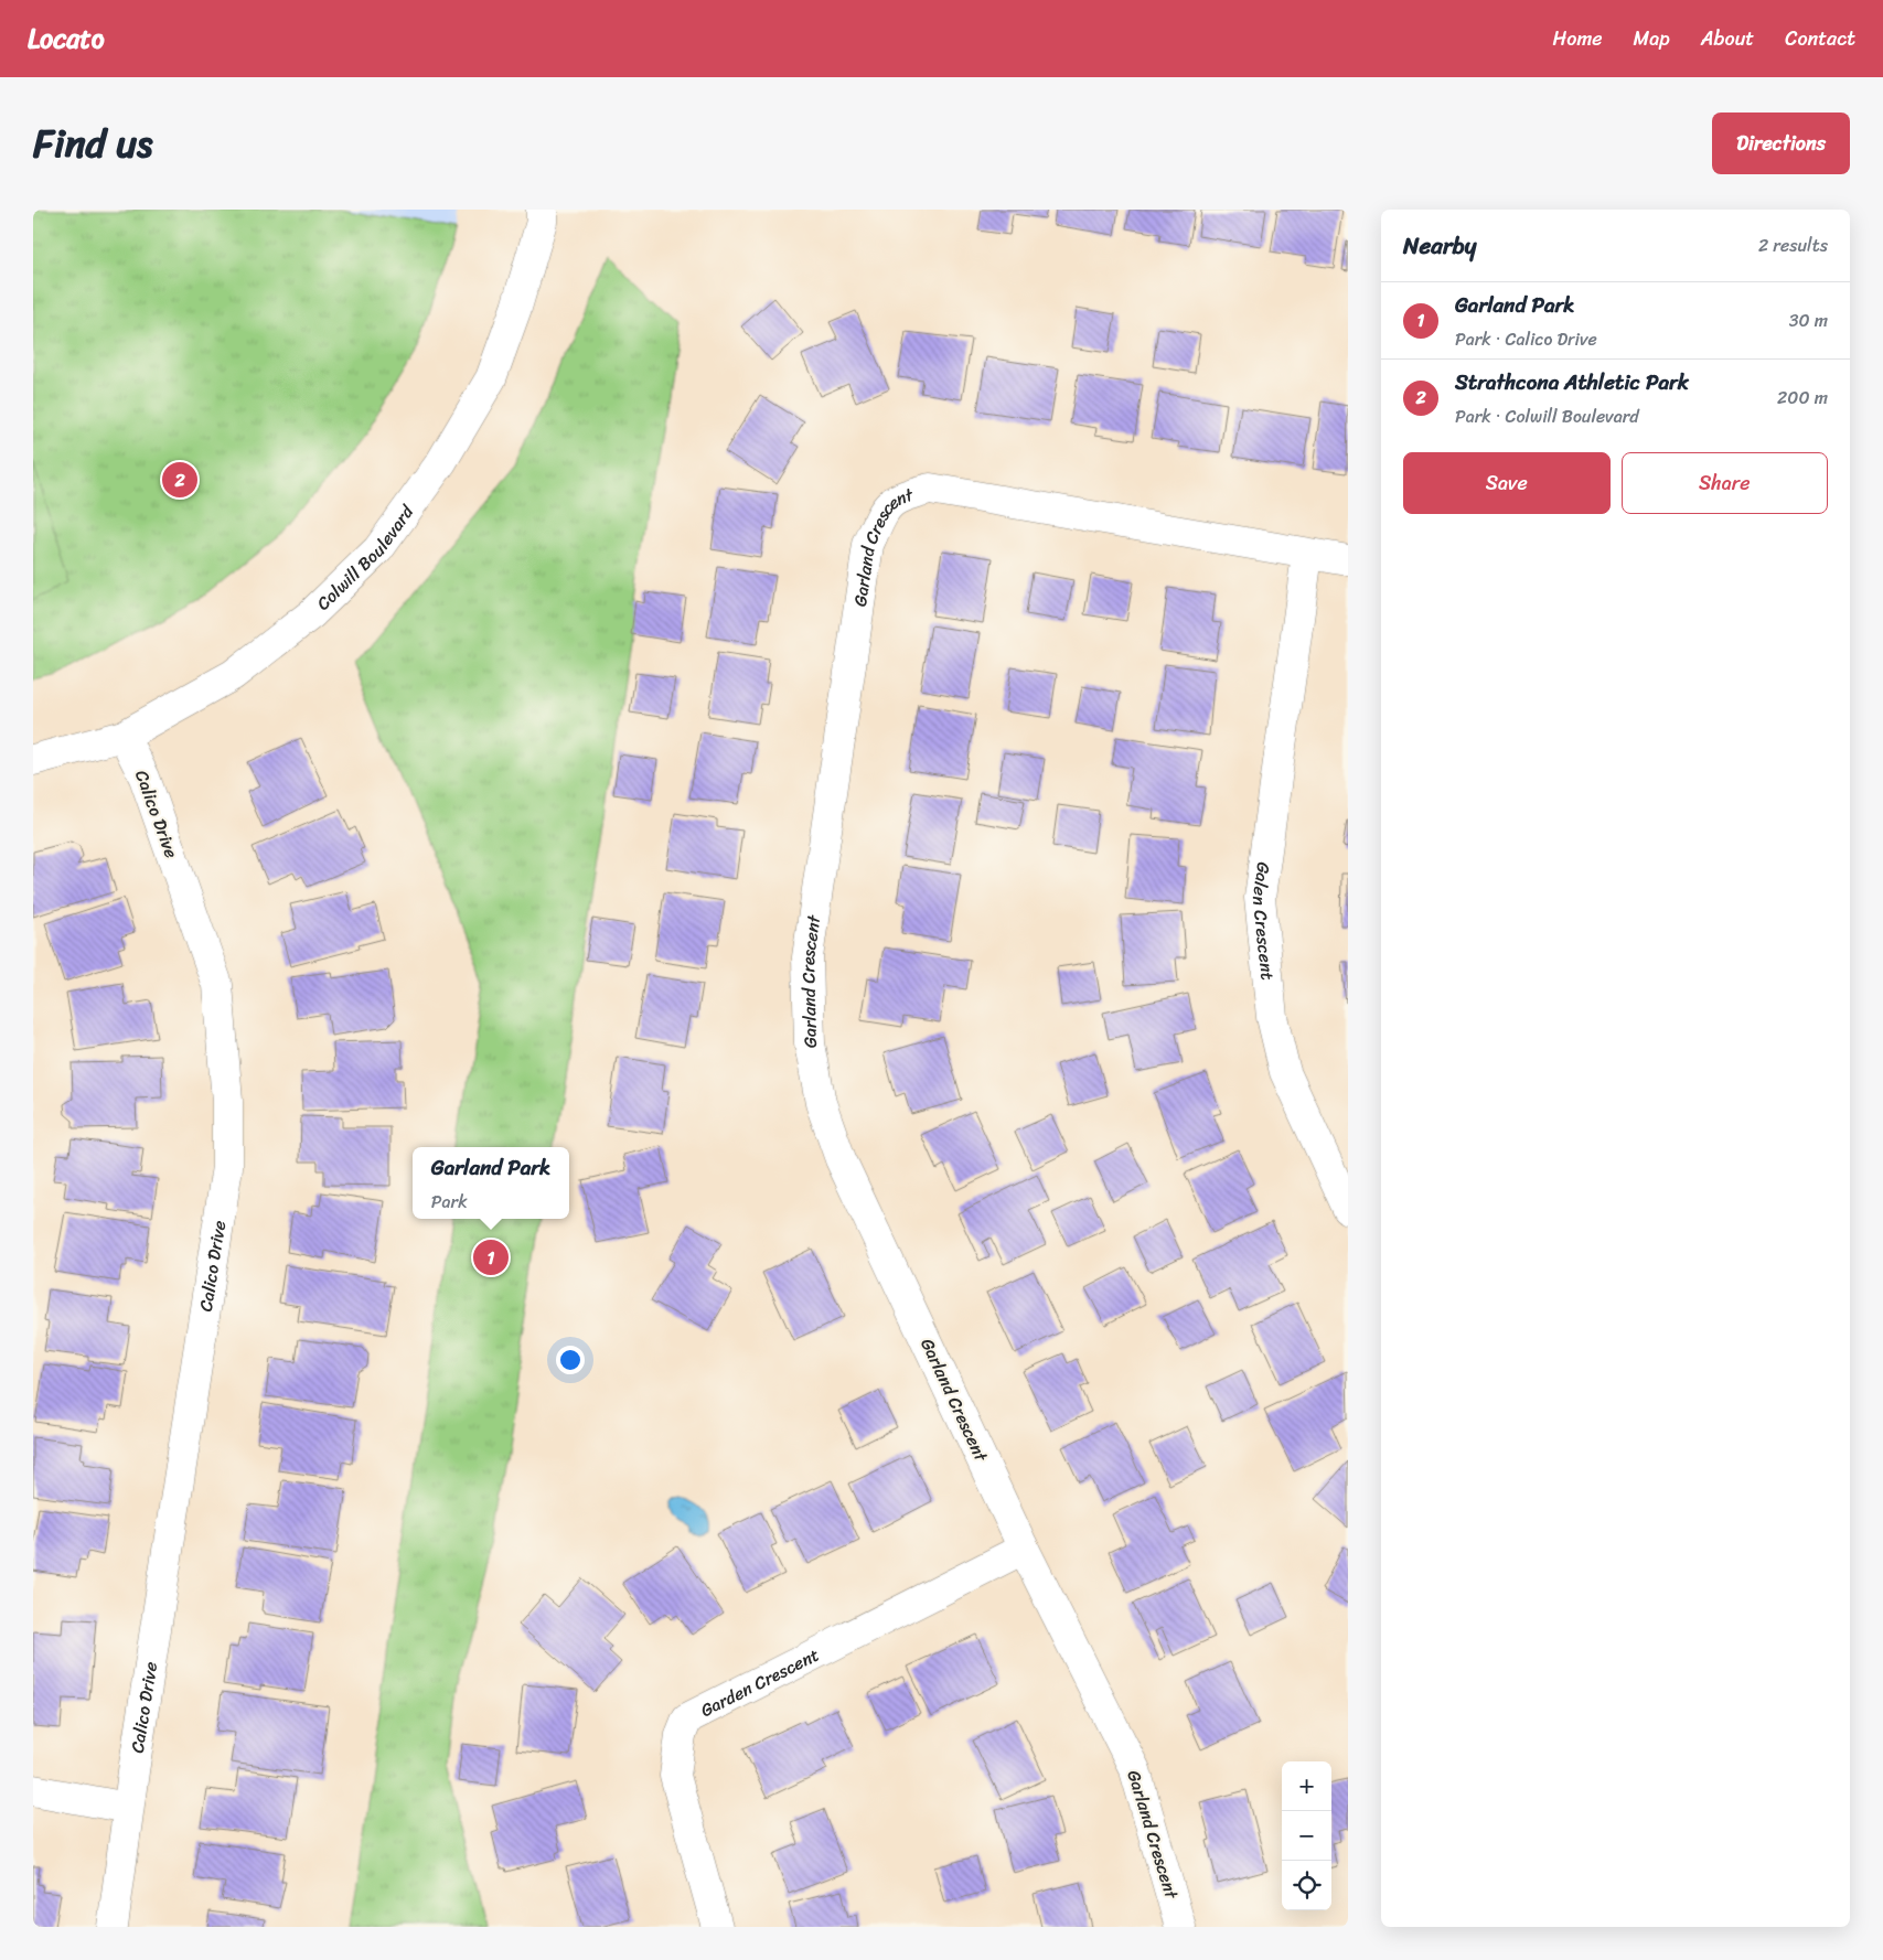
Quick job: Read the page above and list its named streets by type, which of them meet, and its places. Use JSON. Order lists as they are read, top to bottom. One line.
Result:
{"streets":{"street":["Garland Crescent","Colwill Boulevard","Calico Drive","Galen Crescent","Garden Crescent"]},"crossings":[["Garland Crescent","Galen Crescent"],["Garland Crescent","Garden Crescent"],["Colwill Boulevard","Calico Drive"]],"page":{"header":"Locato","nav":["Home","Map","About","Contact"],"title":"Find us","buttons":["Directions",["Save","Share"]],"heading":["Nearby","2 results"],"list":[{"mark":"1","name":"Garland Park","note":"Park · Calico Drive","value":"30 m"},{"mark":"2","name":"Strathcona Athletic Park","note":"Park · Colwill Boulevard","value":"200 m"}],"pins":["2","1"],"popup":["Garland Park","Park"],"map_buttons":["+","−"]}}
